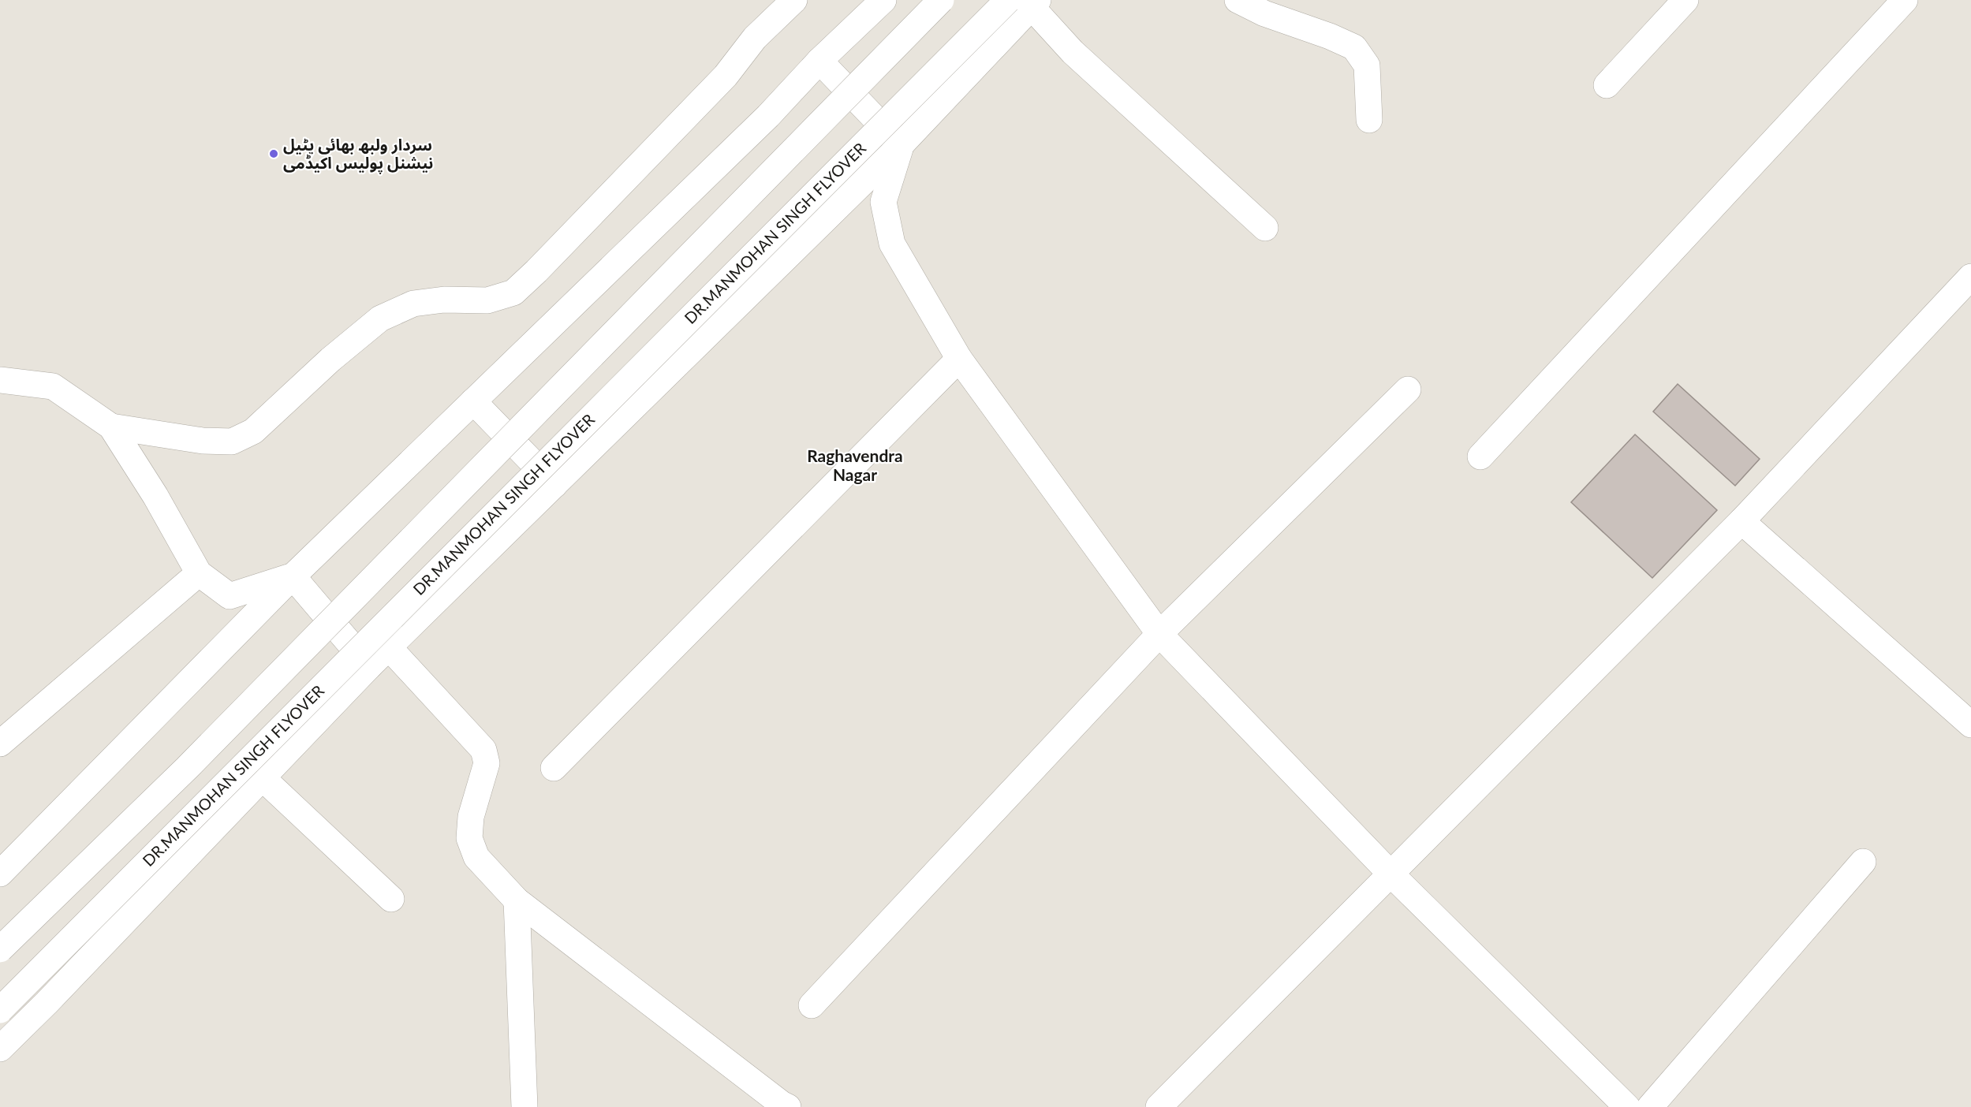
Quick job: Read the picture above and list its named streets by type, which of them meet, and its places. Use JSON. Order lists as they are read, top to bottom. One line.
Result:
{"streets":{"main road":["DR.MANMOHAN SINGH FLYOVER"]},"districts":["Raghavendra Nagar"],"places":["سردار ولبھ بھائی پٹیل نیشنل پولیس اکیڈمی"]}
